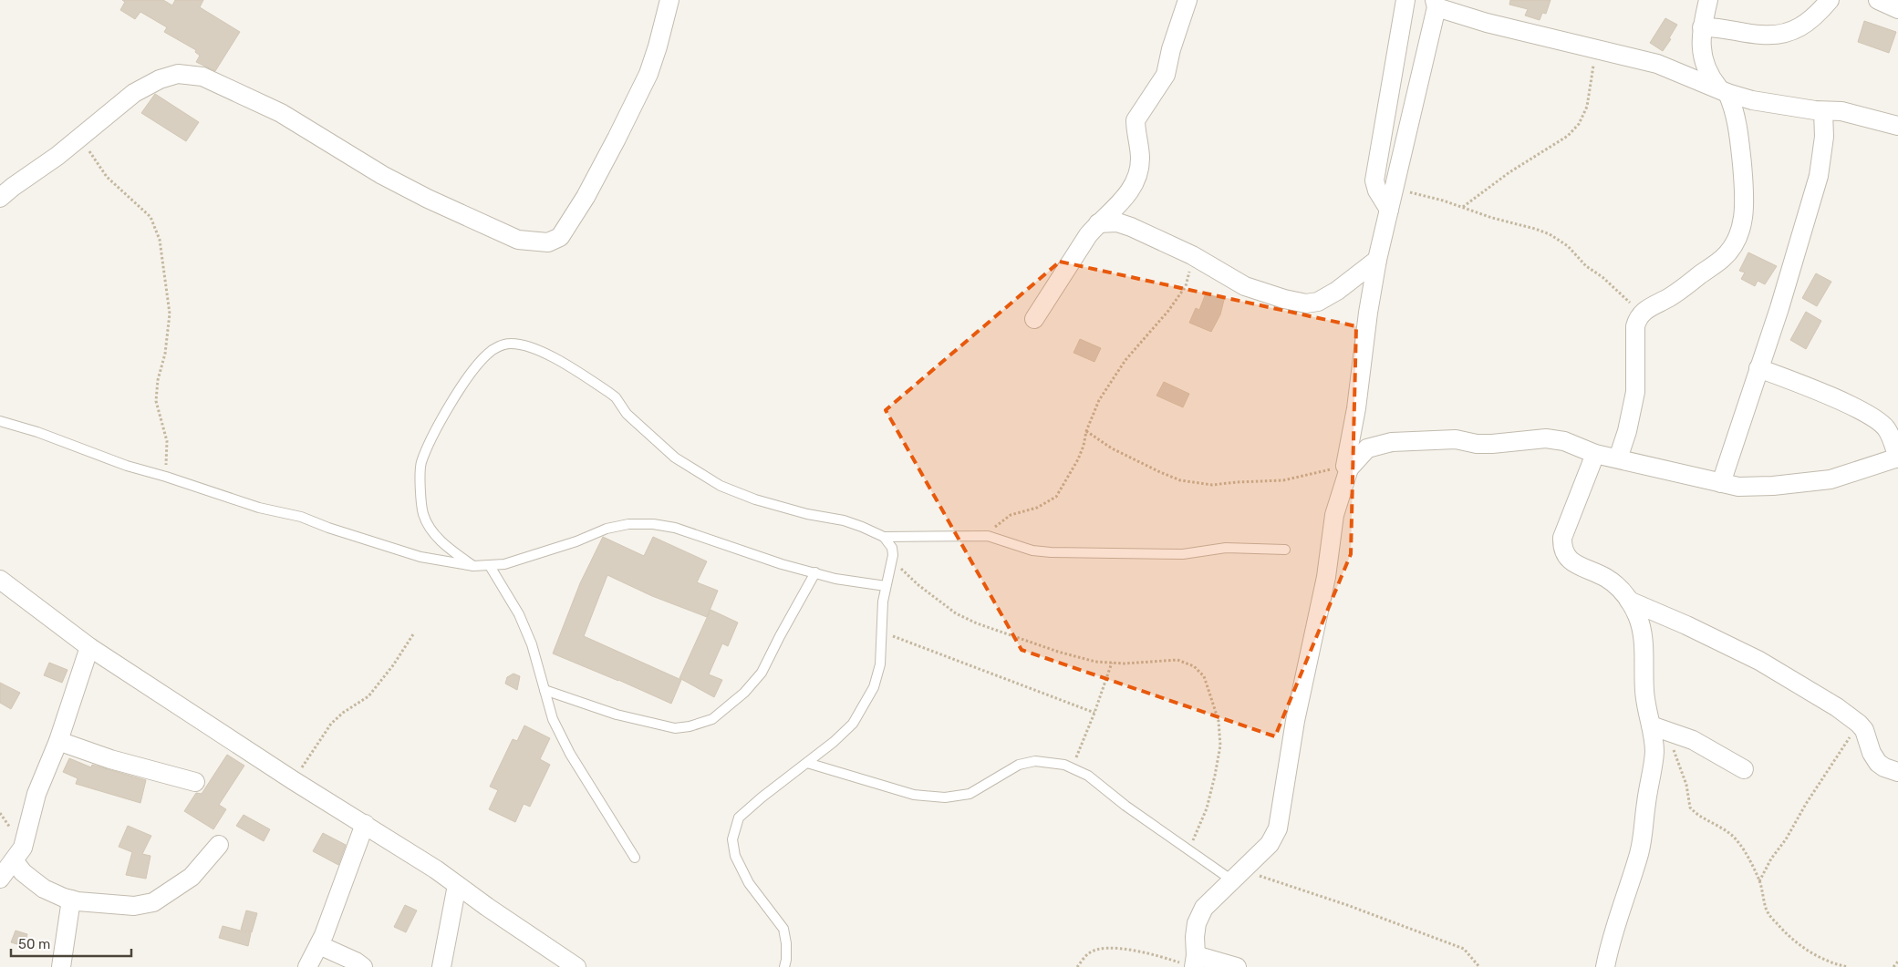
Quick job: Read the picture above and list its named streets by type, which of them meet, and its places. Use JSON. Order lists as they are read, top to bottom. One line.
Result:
{"scale_bar":"50 m"}
